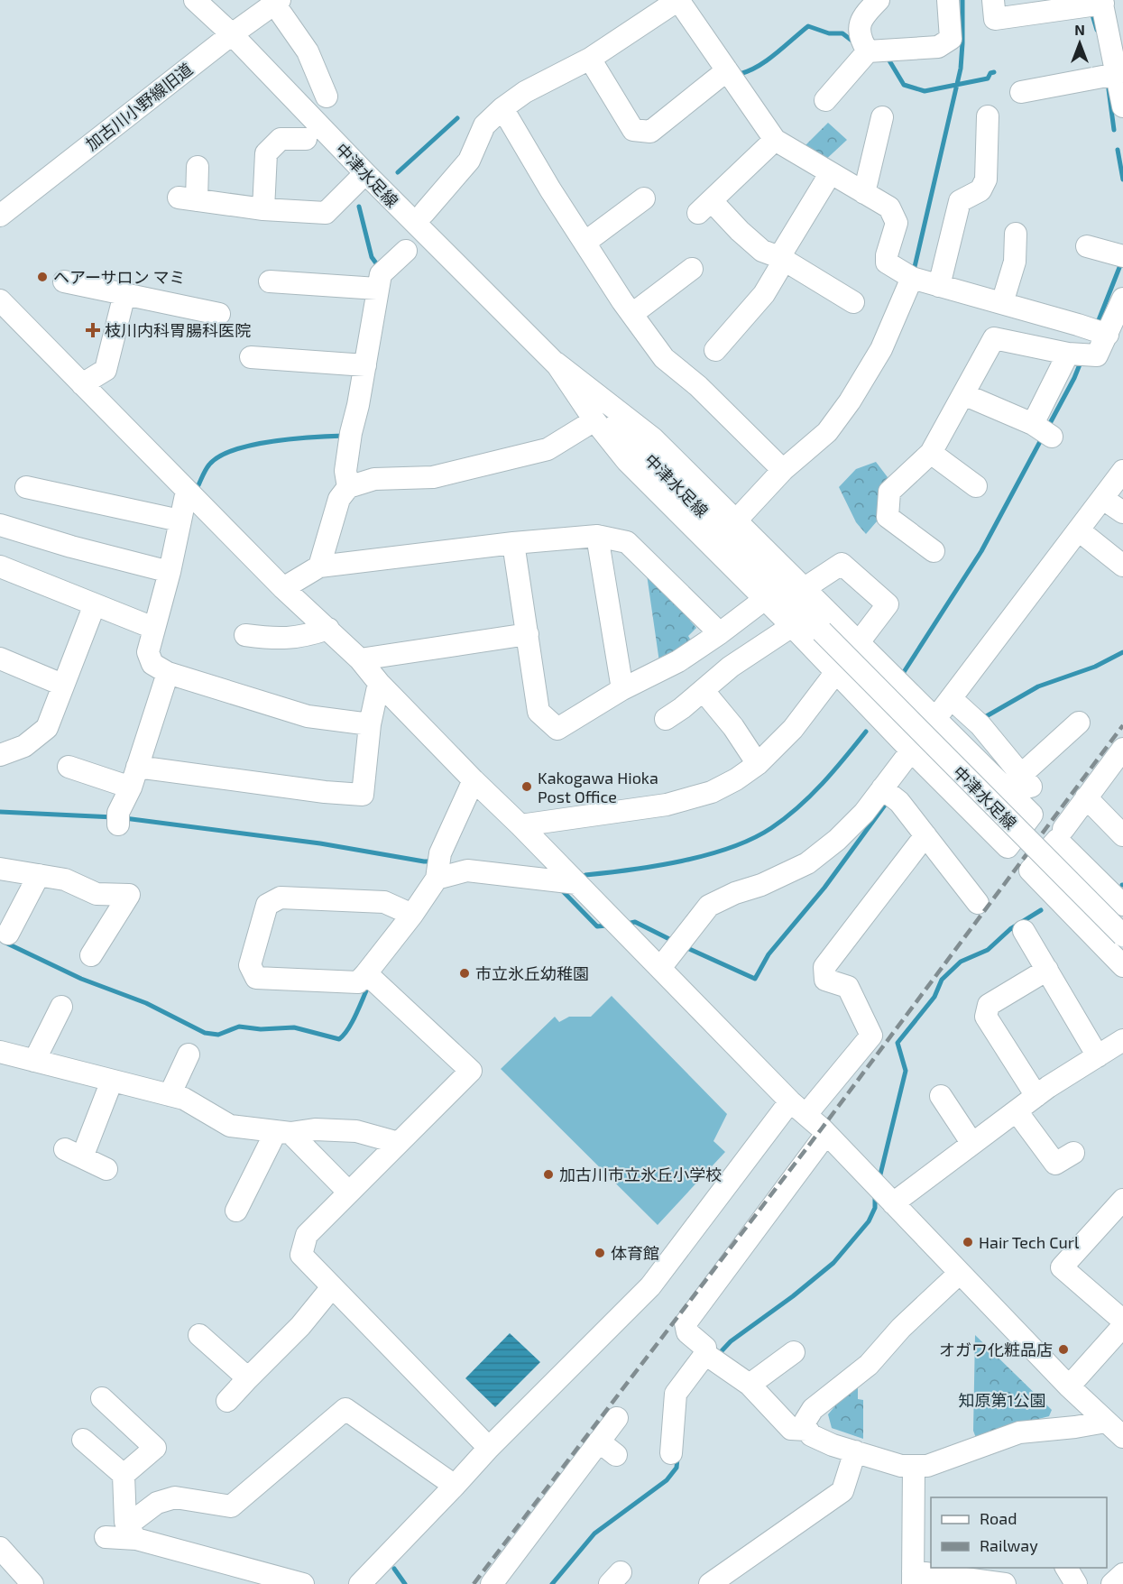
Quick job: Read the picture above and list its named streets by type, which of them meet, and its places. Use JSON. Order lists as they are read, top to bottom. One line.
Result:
{"streets":{"street":["加古川小野線旧道","中津水足線"]},"crossings":[["加古川小野線旧道","中津水足線"]],"parks":["知原第1公園"],"places":{"other":["ヘアーサロン マミ","Kakogawa Hioka Post Office","市立氷丘幼稚園","加古川市立氷丘小学校","Hair Tech Curl","体育館","オガワ化粧品店"],"health":["枝川内科胃腸科医院"]},"legend":["Road","Railway"],"north":"top"}
